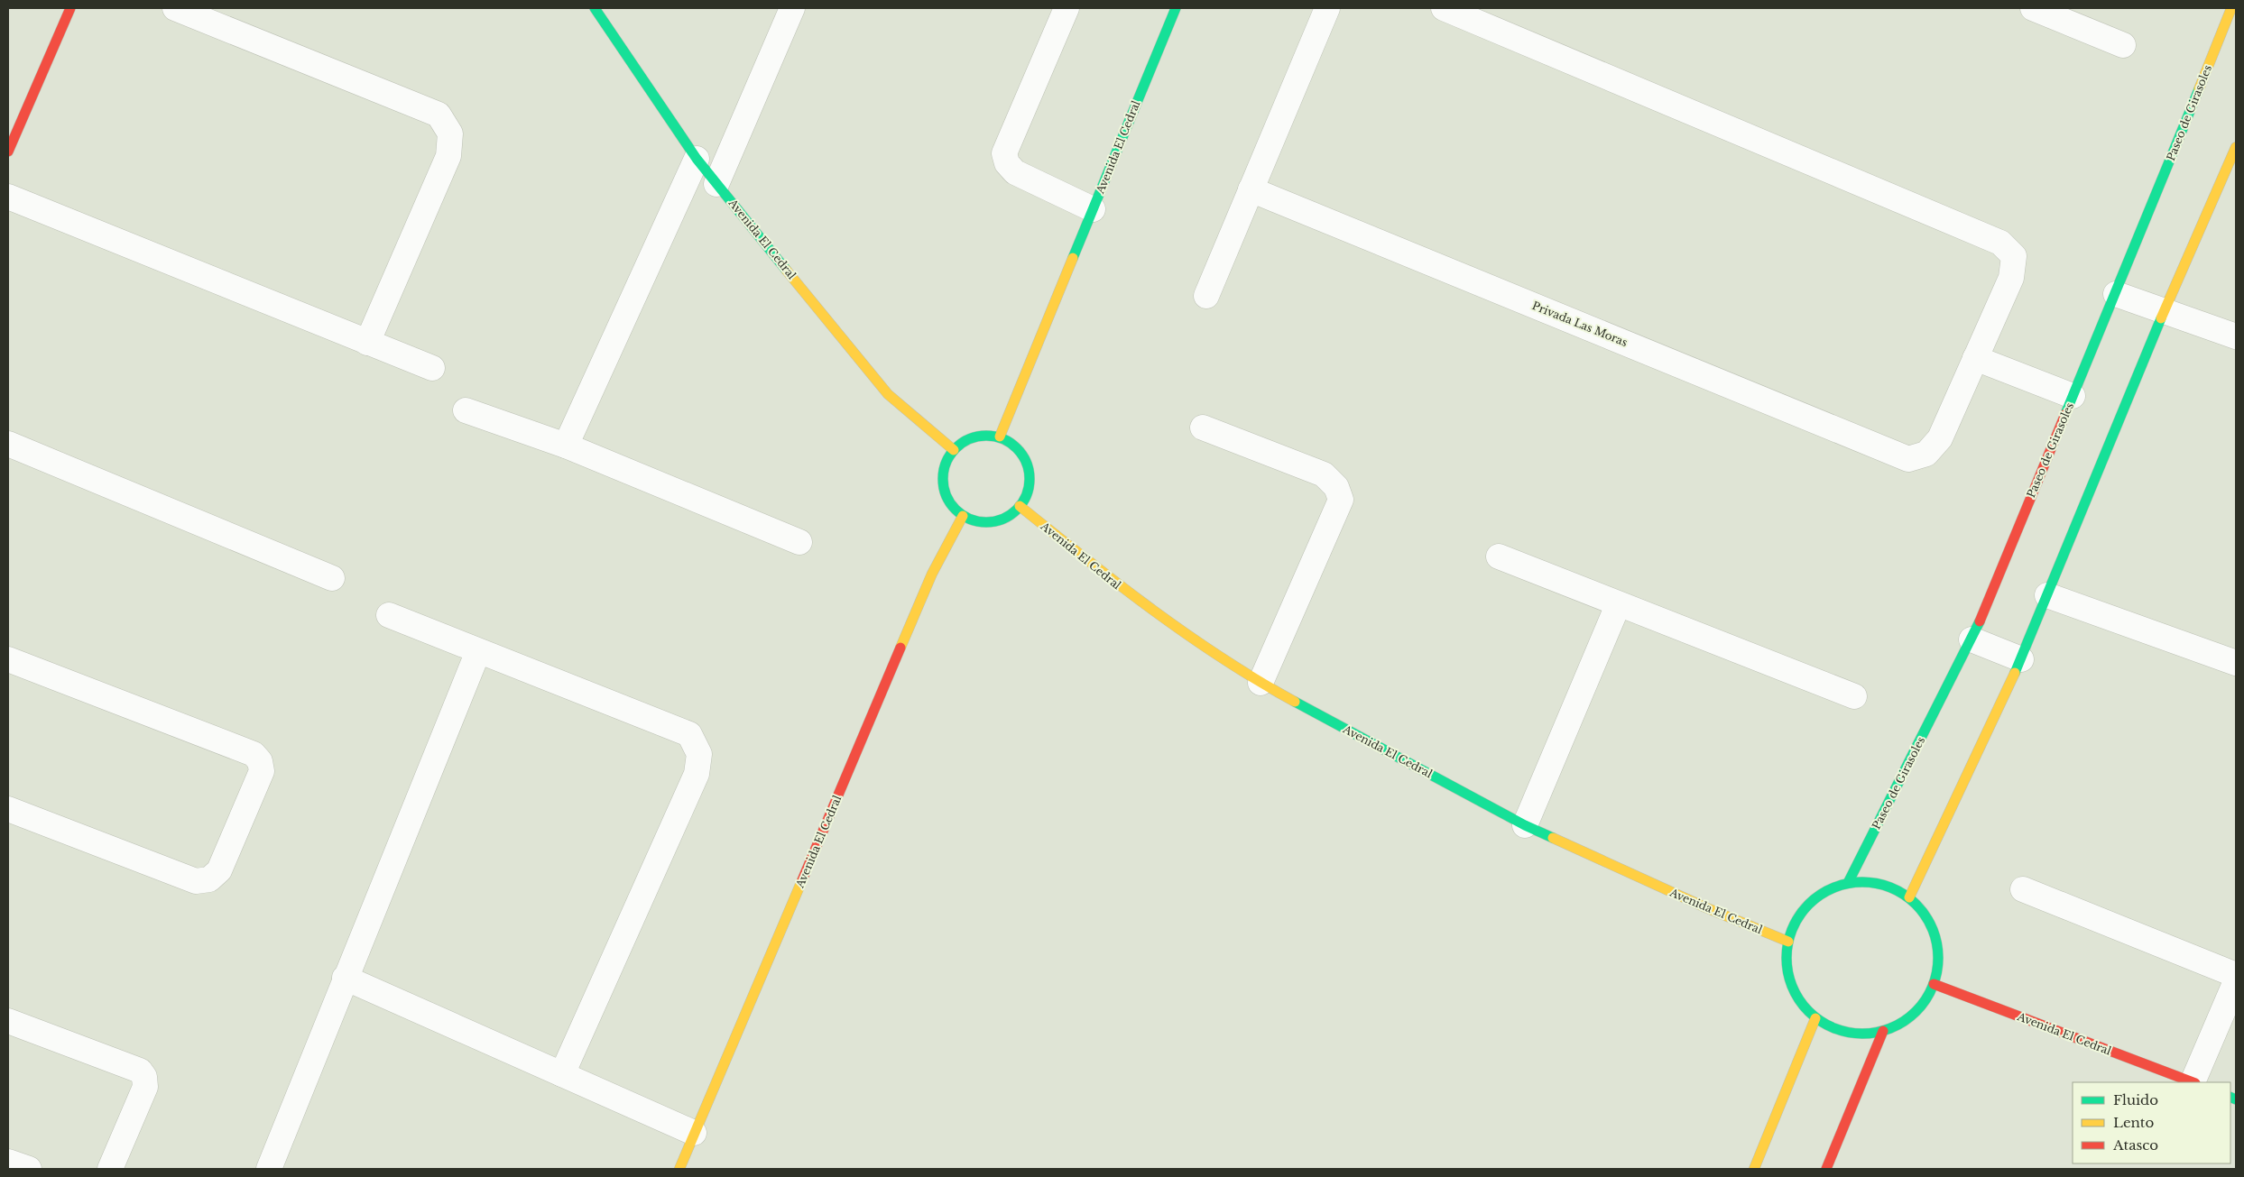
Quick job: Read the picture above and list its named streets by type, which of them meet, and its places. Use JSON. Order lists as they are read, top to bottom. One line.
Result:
{"streets":{"street":["Paseo de Girasoles","Avenida El Cedral","Privada Las Moras"]},"crossings":[["Paseo de Girasoles","Avenida El Cedral"]],"legend":["Fluido","Lento","Atasco"]}
